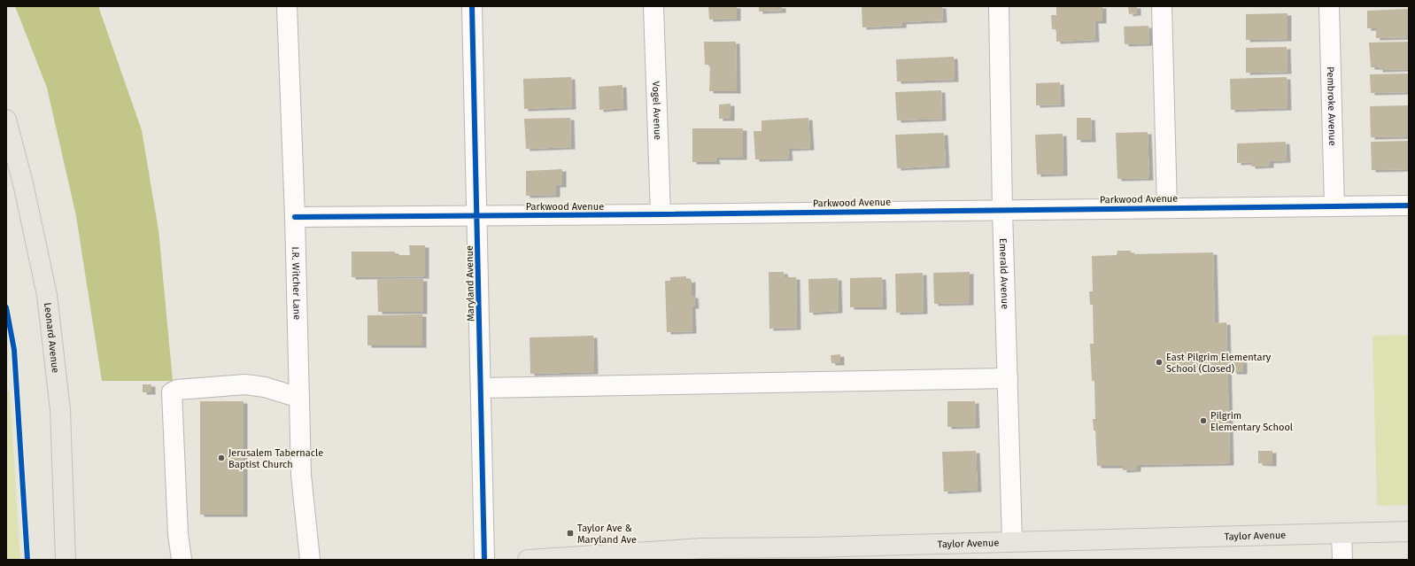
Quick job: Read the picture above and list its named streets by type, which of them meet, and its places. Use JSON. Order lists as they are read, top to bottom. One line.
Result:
{"streets":{"main road":["Leonard Avenue","Taylor Avenue"],"street":["Pembroke Avenue","Vogel Avenue","Parkwood Avenue","Emerald Avenue","I.R. Witcher Lane","Maryland Avenue"]},"crossings":[["Pembroke Avenue","Parkwood Avenue"],["Vogel Avenue","Parkwood Avenue"],["Parkwood Avenue","Emerald Avenue"],["Parkwood Avenue","I.R. Witcher Lane"],["Parkwood Avenue","Maryland Avenue"],["Emerald Avenue","Taylor Avenue"]],"places":{"other":["East Pilgrim Elementary School (Closed)","Pilgrim Elementary School","Jerusalem Tabernacle Baptist Church"],"transit":["Taylor Ave & Maryland Ave"]}}
